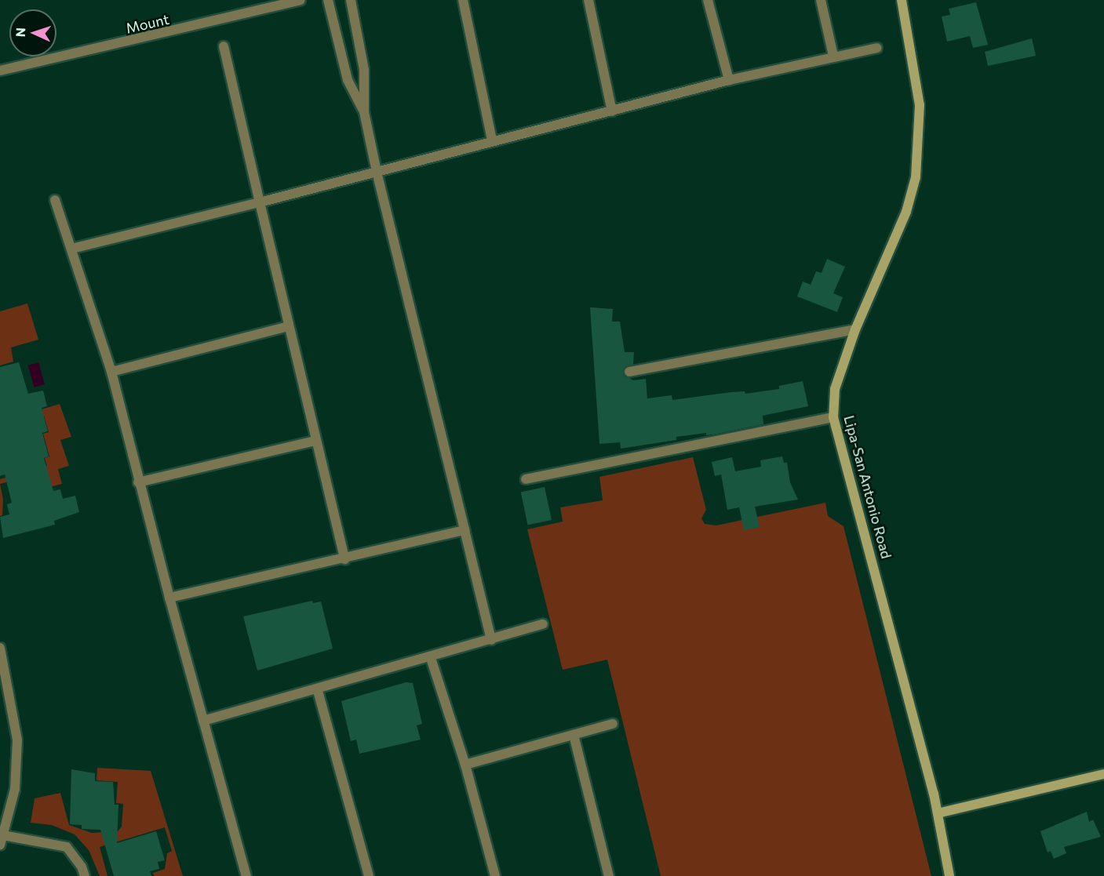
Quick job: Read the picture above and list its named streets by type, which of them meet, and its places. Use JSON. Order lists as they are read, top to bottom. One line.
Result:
{"streets":{"main road":["Lipa-San Antonio Road"],"street":["Mount"]},"north":"left"}
